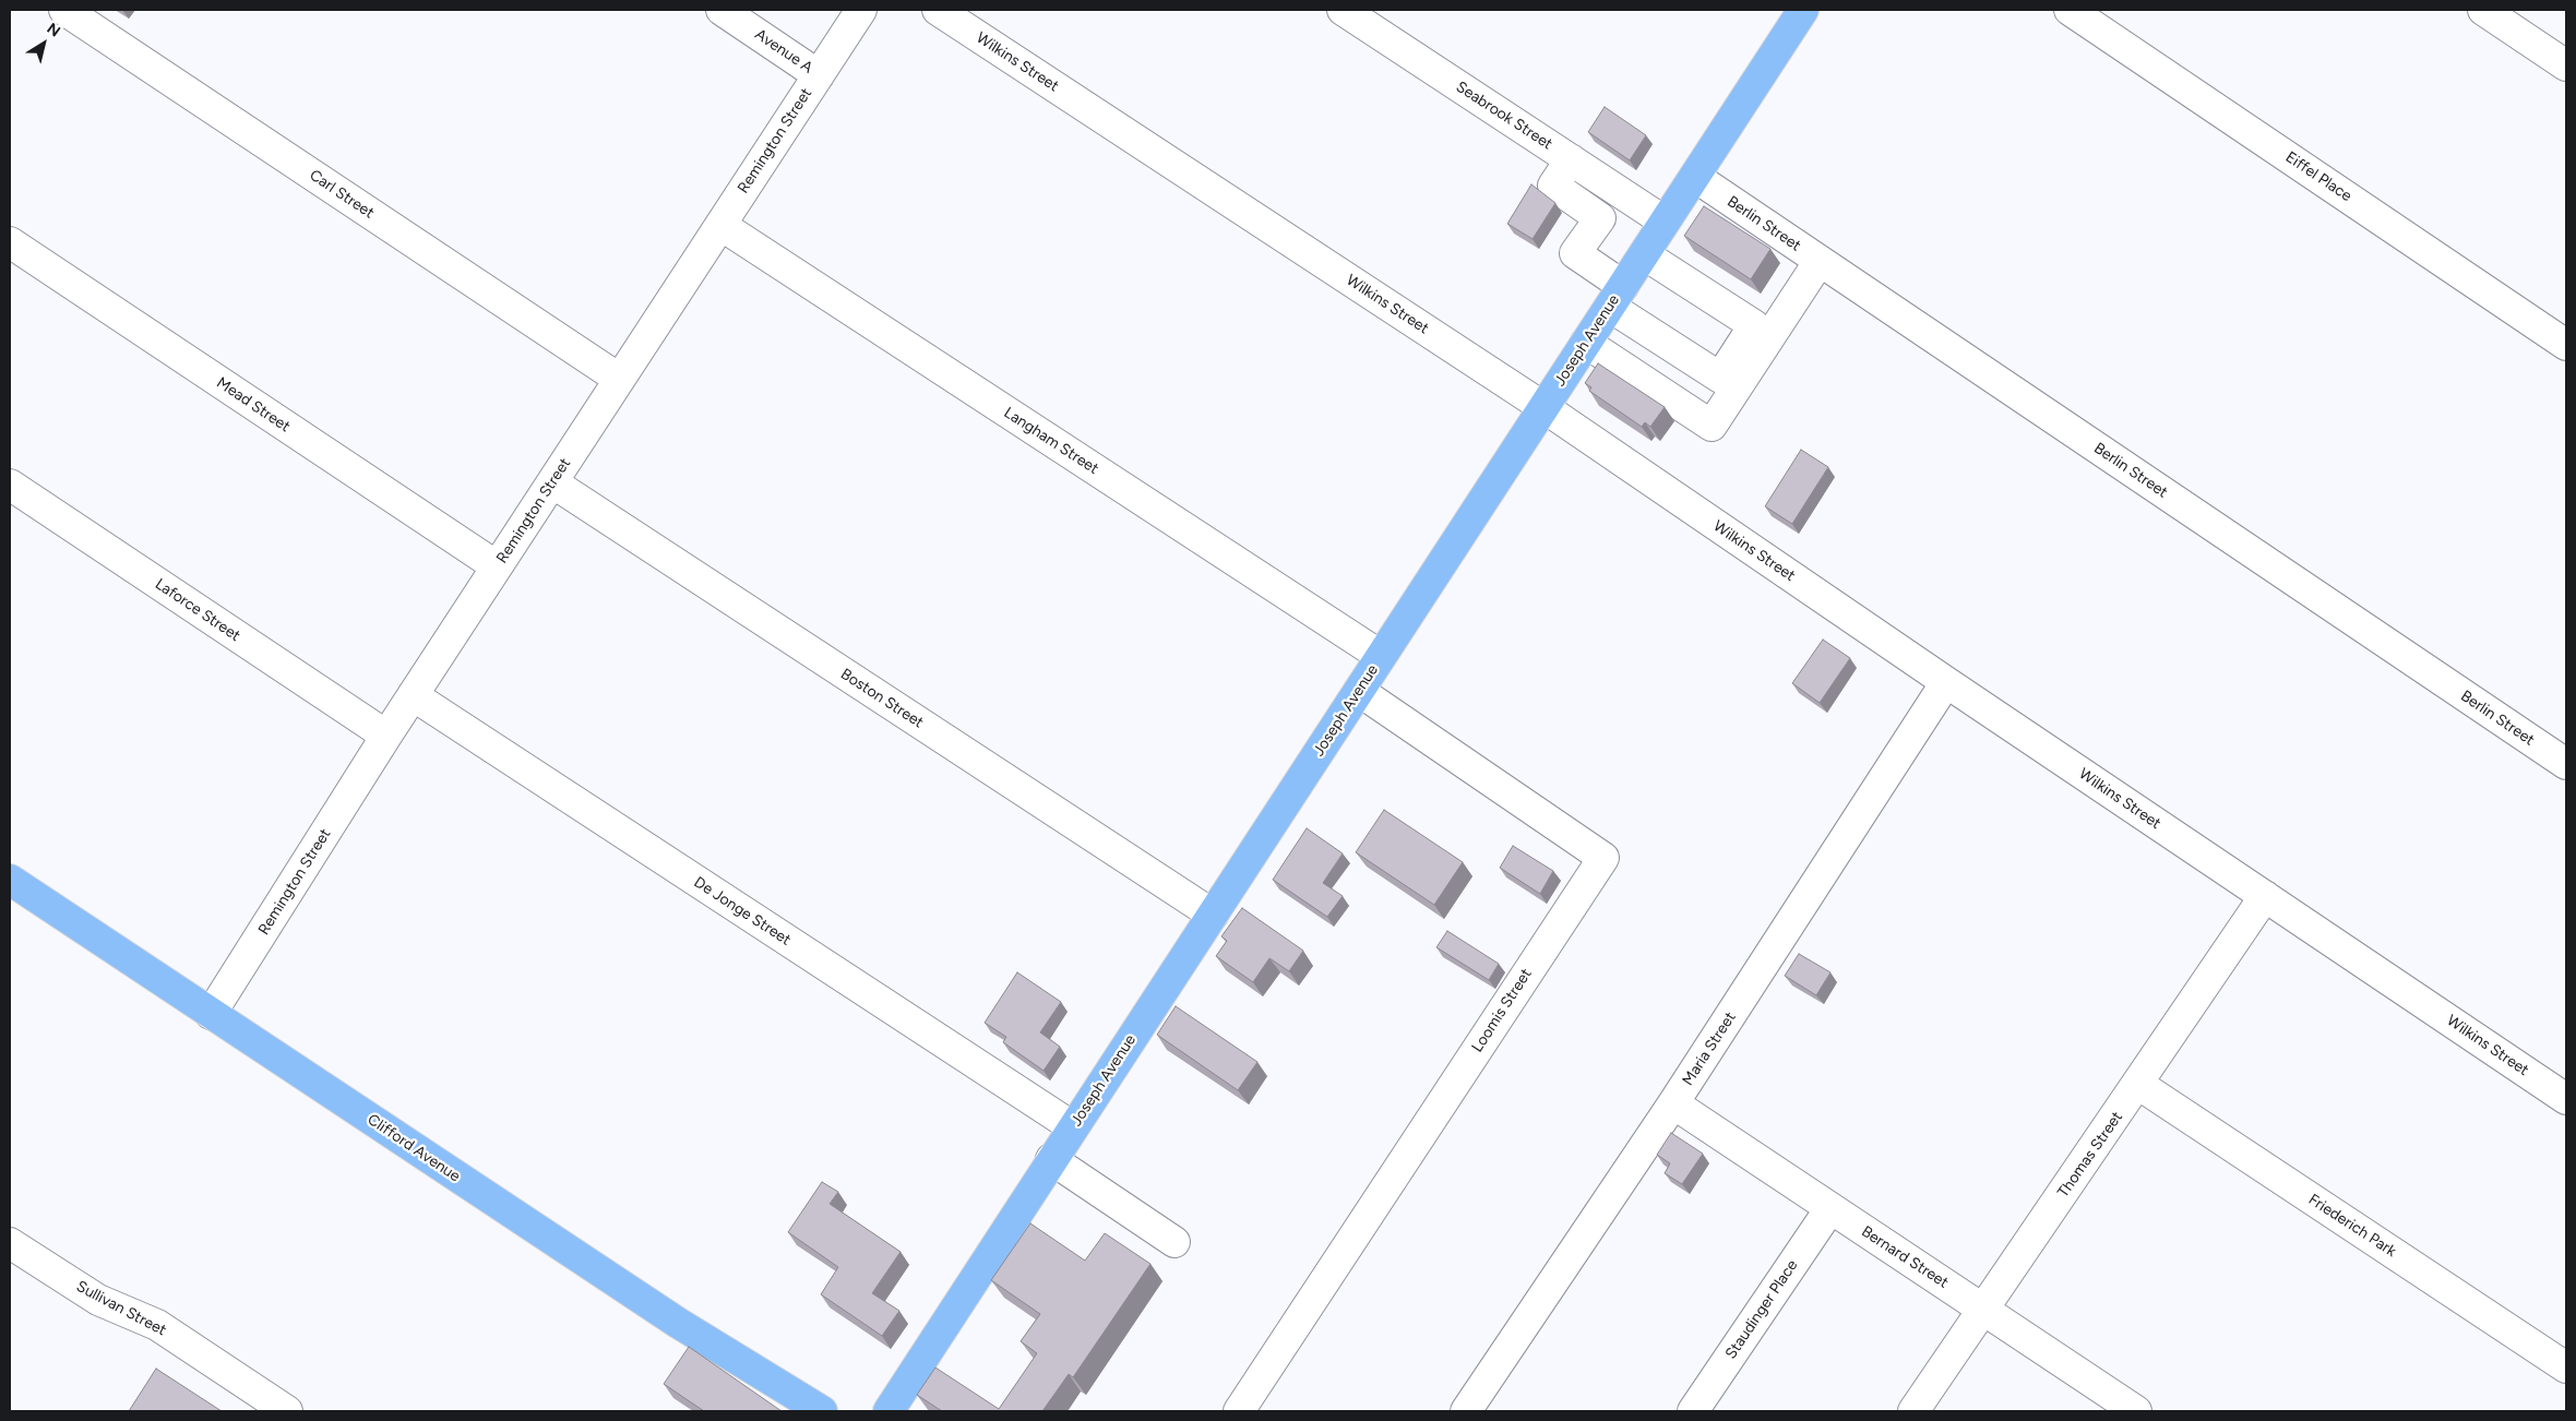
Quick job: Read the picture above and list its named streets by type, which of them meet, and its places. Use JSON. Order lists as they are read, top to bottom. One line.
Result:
{"streets":{"main road":["Joseph Avenue","Clifford Avenue"],"street":["Avenue A","Wilkins Street","Seabrook Street","Remington Street","Eiffel Place","Carl Street","Berlin Street","Mead Street","Langham Street","Laforce Street","Boston Street","De Jonge Street","Loomis Street","Maria Street","Thomas Street","Friederich Park","Bernard Street","Sullivan Street","Staudinger Place"]},"crossings":[["Avenue A","Remington Street"],["Wilkins Street","Joseph Avenue"],["Wilkins Street","Maria Street"],["Wilkins Street","Thomas Street"],["Seabrook Street","Joseph Avenue"],["Remington Street","Carl Street"],["Remington Street","Mead Street"],["Remington Street","Langham Street"],["Remington Street","Laforce Street"],["Remington Street","Boston Street"],["Remington Street","De Jonge Street"],["Remington Street","Clifford Avenue"],["Berlin Street","Joseph Avenue"],["Joseph Avenue","Langham Street"],["Joseph Avenue","Boston Street"],["Joseph Avenue","De Jonge Street"],["Joseph Avenue","Loomis Street"],["Maria Street","Bernard Street"],["Thomas Street","Friederich Park"],["Thomas Street","Bernard Street"],["Bernard Street","Staudinger Place"]],"north":"top right"}
